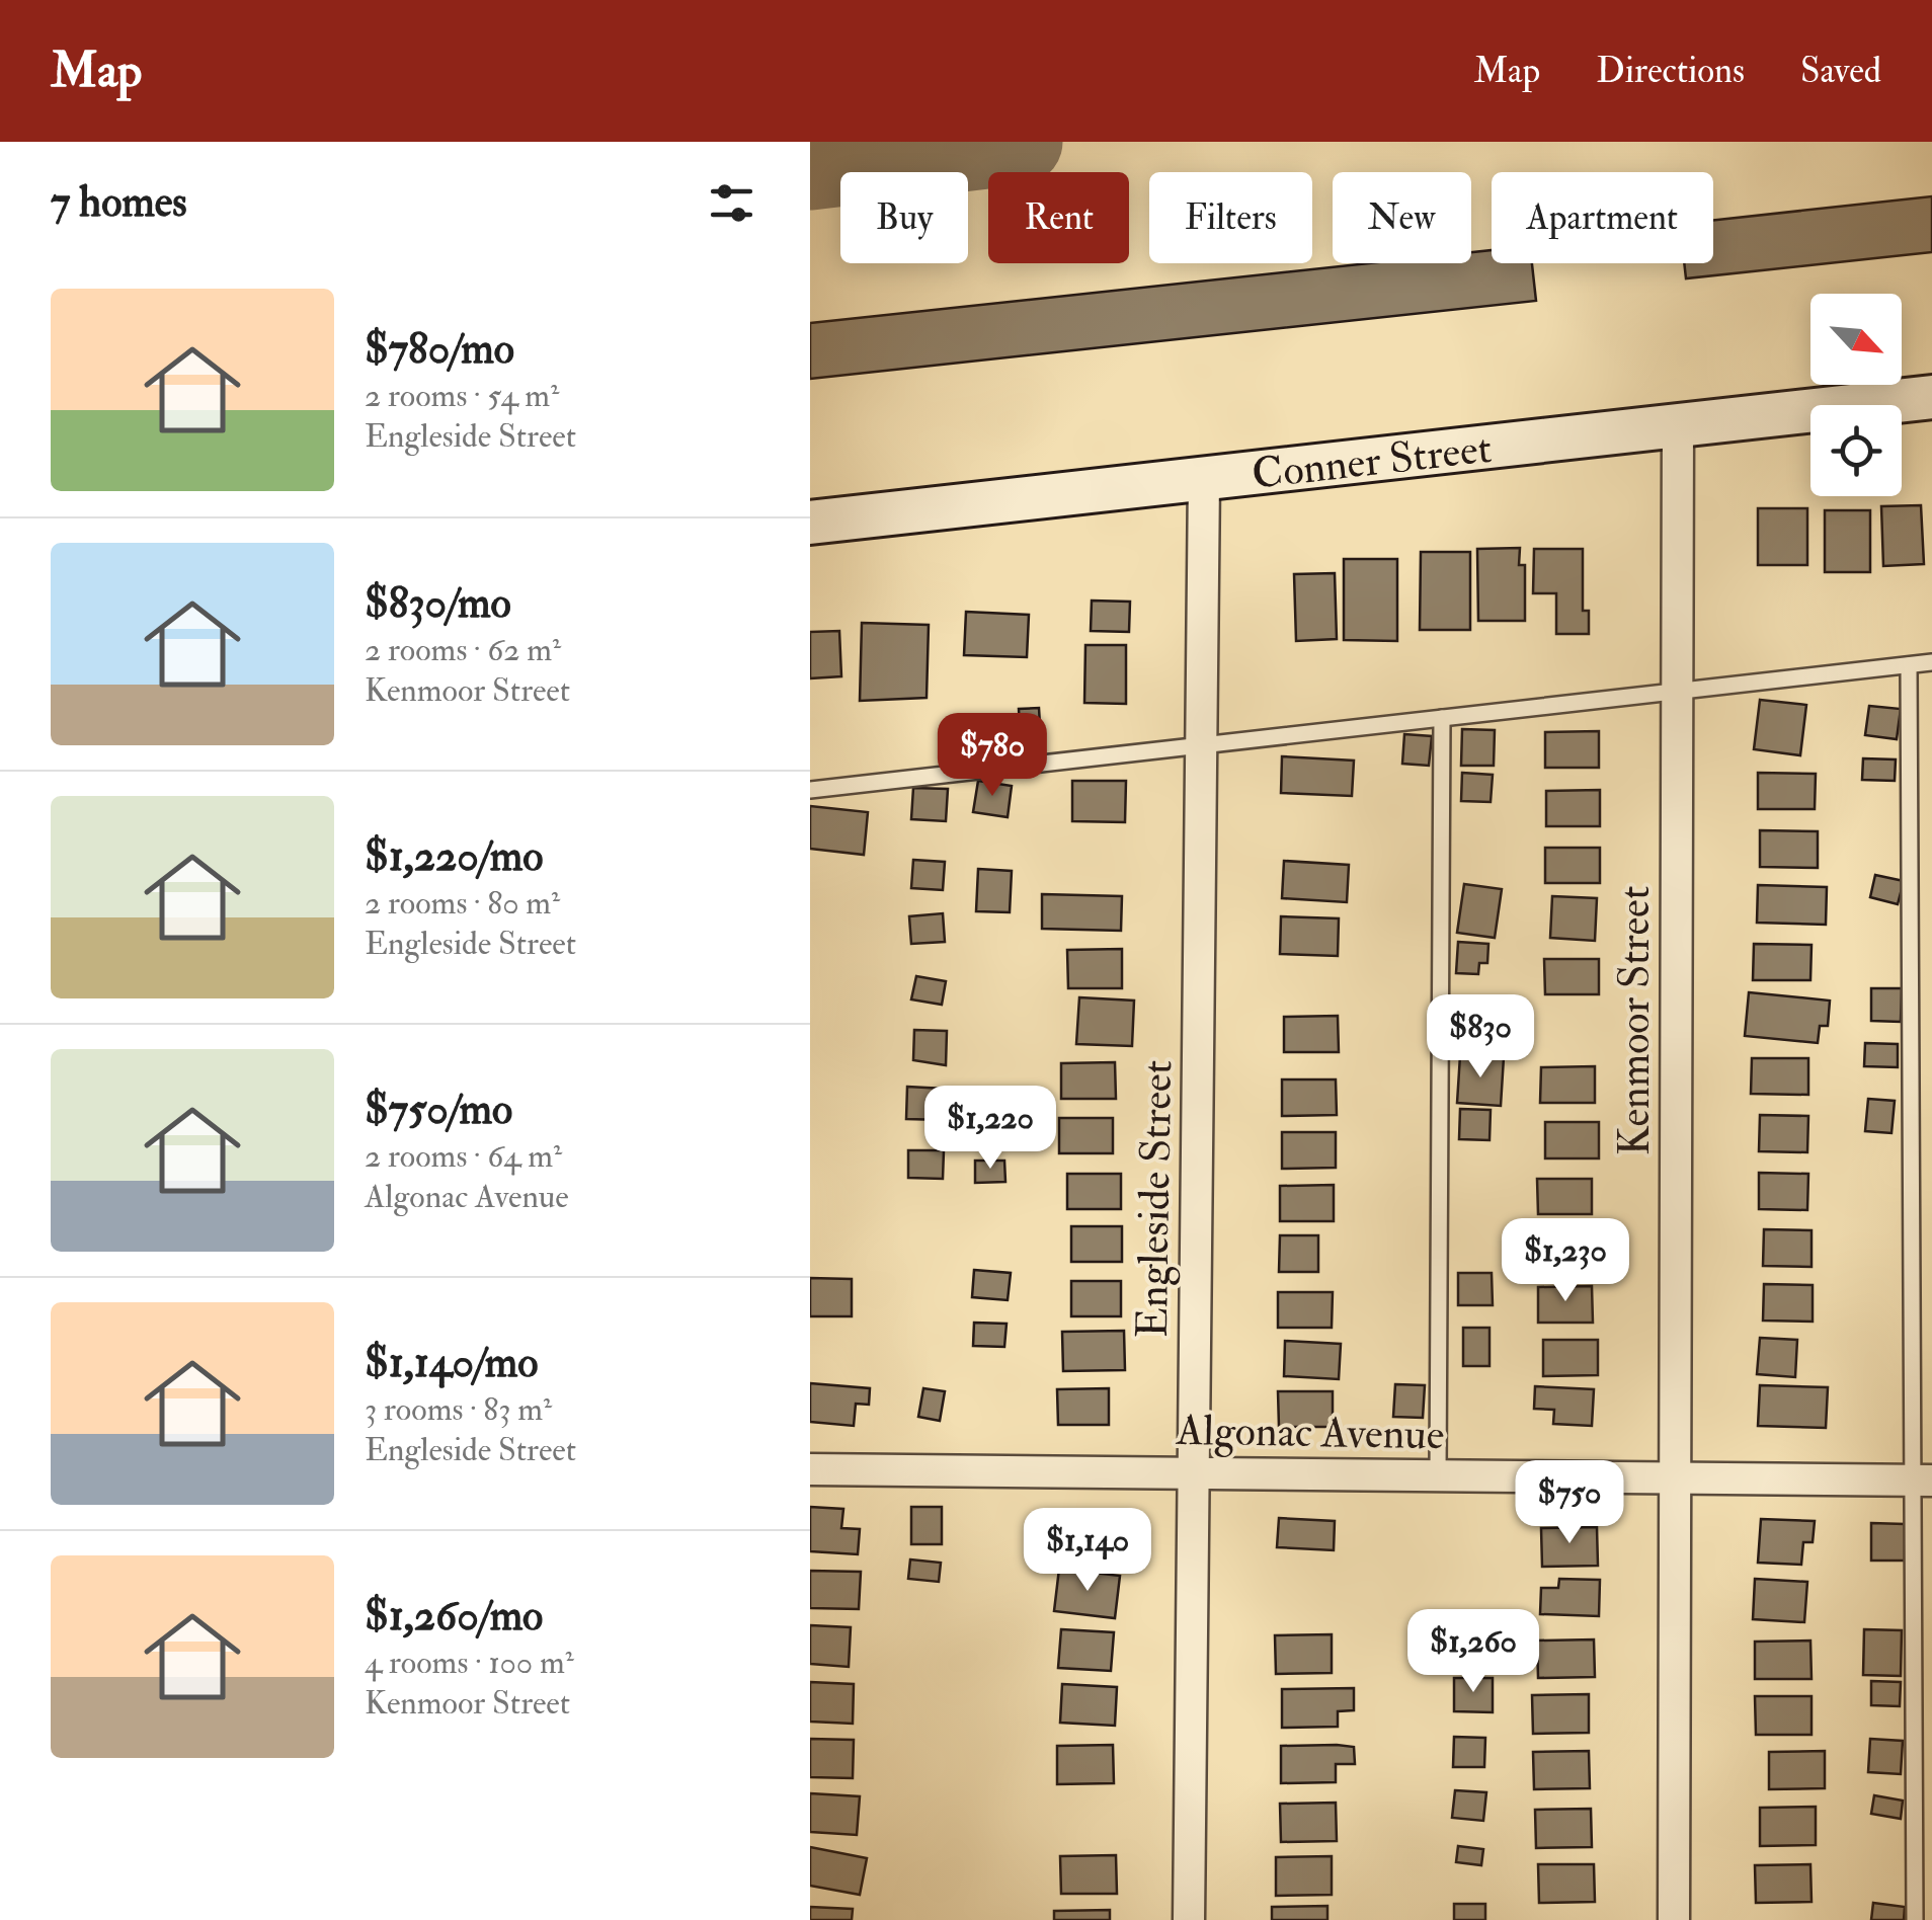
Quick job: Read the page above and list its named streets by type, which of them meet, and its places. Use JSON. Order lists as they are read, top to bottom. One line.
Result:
{"streets":{"main road":["Conner Street"],"street":["Kenmoor Street","Engleside Street","Algonac Avenue"]},"crossings":[["Conner Street","Kenmoor Street"],["Conner Street","Engleside Street"],["Kenmoor Street","Algonac Avenue"],["Engleside Street","Algonac Avenue"]],"north":"bottom right","page":{"header":"Map","nav":["Map","Directions","Saved"],"heading":"7 homes","chip":["Buy","Rent","Filters","New","Apartment"],"list":[{"name":"$780/mo","note":"2 rooms · 54 m² · Engleside Street"},{"name":"$830/mo","note":"2 rooms · 62 m² · Kenmoor Street"},{"name":"$1,220/mo","note":"2 rooms · 80 m² · Engleside Street"},{"name":"$750/mo","note":"2 rooms · 64 m² · Algonac Avenue"},{"name":"$1,140/mo","note":"3 rooms · 83 m² · Engleside Street"},{"name":"$1,260/mo","note":"4 rooms · 100 m² · Kenmoor Street"}],"price":["$780","$830","$1,220","$1,230","$750","$1,140","$1,260"]}}
